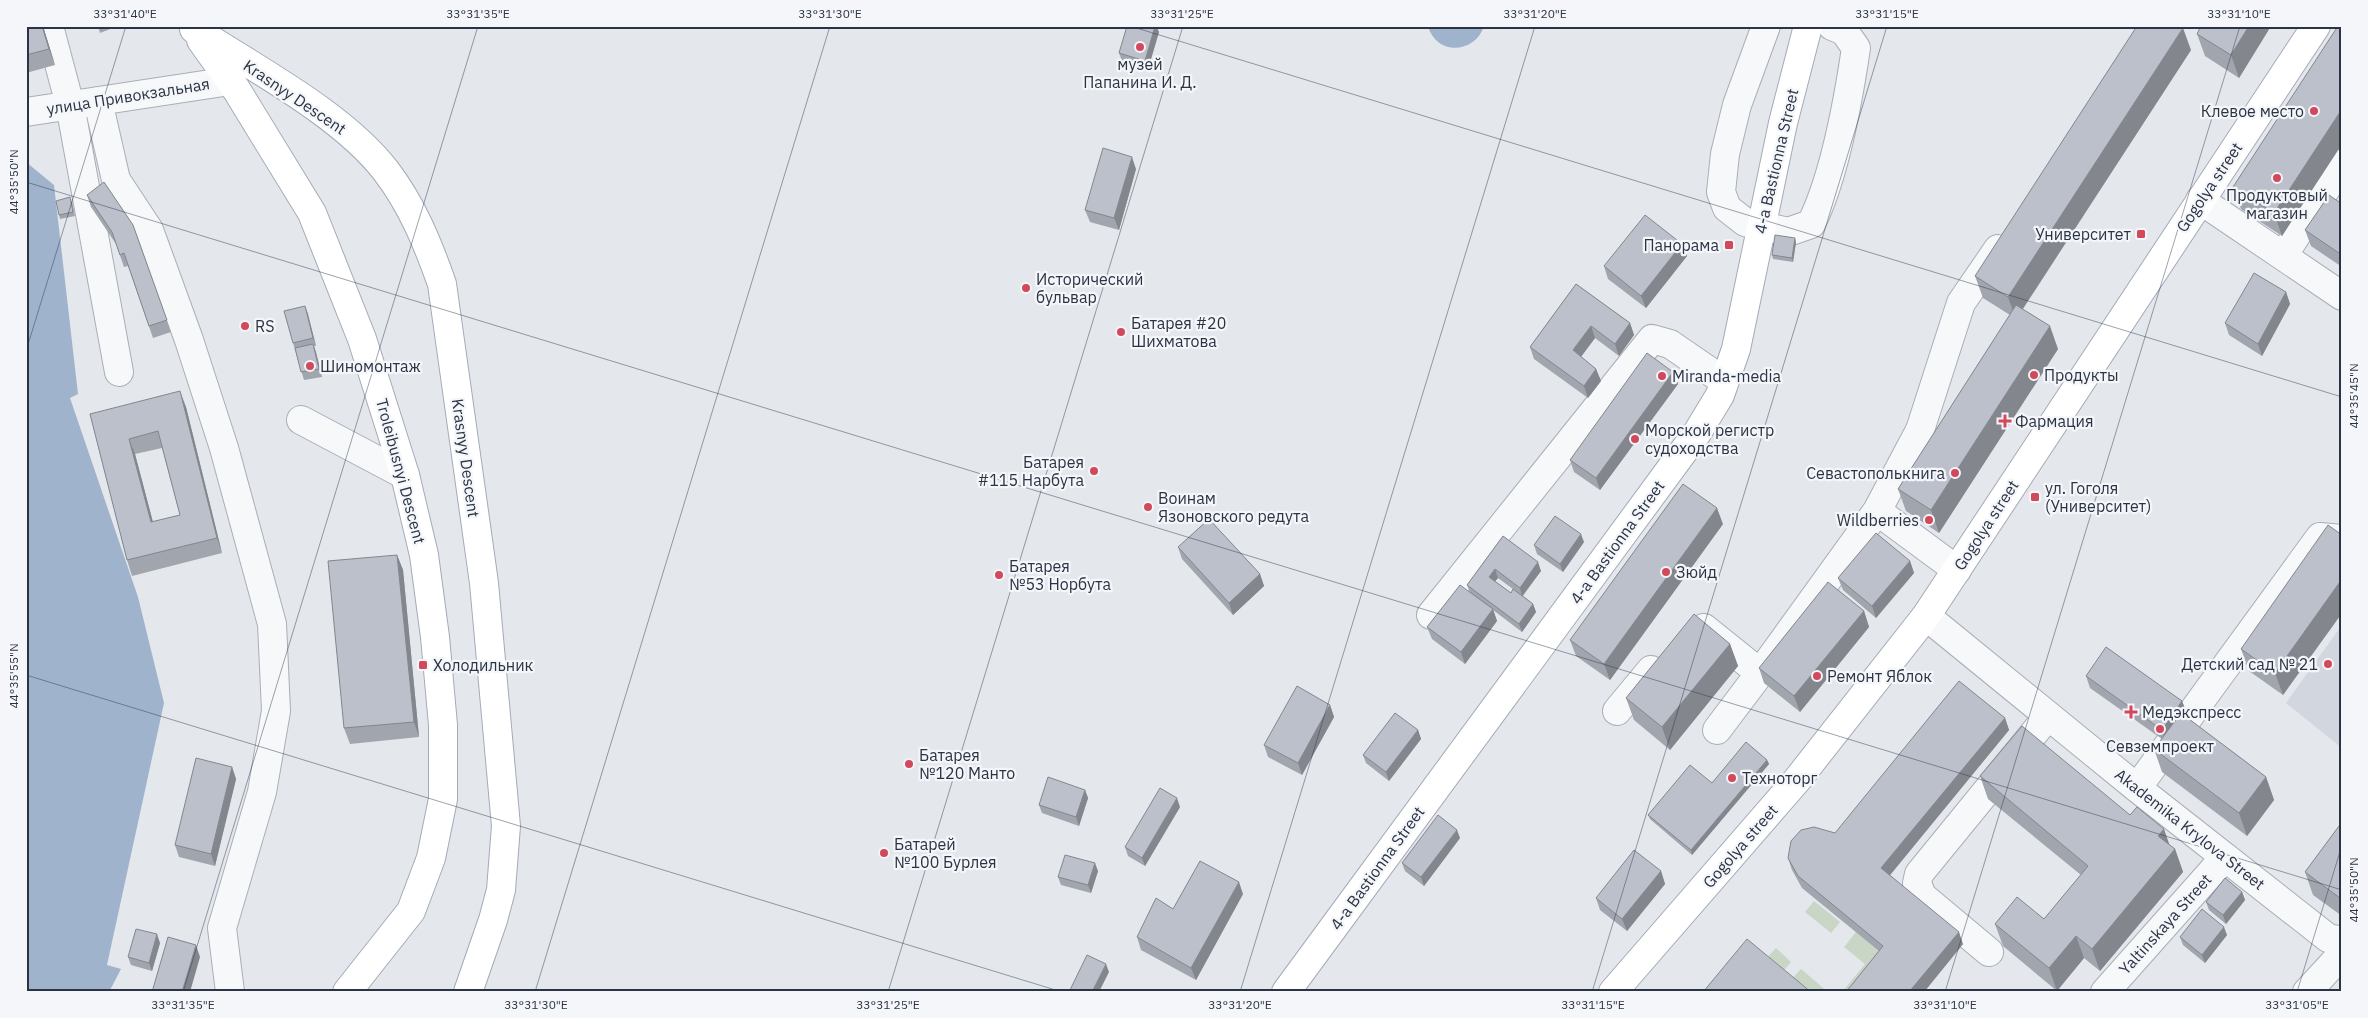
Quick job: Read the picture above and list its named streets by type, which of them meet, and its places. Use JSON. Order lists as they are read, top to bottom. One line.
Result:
{"streets":{"main road":["Krasnyy Descent","4-a Bastionna Street","Gogolya street","Troleibusnyi Descent"],"street":["улица Привокзальная","Akademika Krylova Street","Yaltinskaya Street"]},"crossings":[["улица Привокзальная","Troleibusnyi Descent"],["Krasnyy Descent","Troleibusnyi Descent"],["Gogolya street","Akademika Krylova Street"],["Akademika Krylova Street","Yaltinskaya Street"]],"places":{"other":["музей Папанина И. Д.","Клевое место","Продуктовый магазин","Исторический бульвар","RS","Батарея #20 Шихматова","Шиномонтаж","Продукты","Miranda-media","Морской регистр судоходства","Батарея #115 Нарбута","Севастополькнига","Воинам Язоновского редута","Wildberries","Зюйд","Батарея №53 Норбута","Детский сад № 21","Ремонт Яблок","Севземпроект","Батарея №120 Манто","Техноторг","Батарей №100 Бурлея"],"transit":["Университет","Панорама","ул. Гоголя (Университет)","Холодильник"],"health":["Фармация","Медэкспресс"]},"coordinates":["33°31'40\"E","33°31'35\"E","33°31'30\"E","33°31'25\"E","33°31'20\"E","33°31'15\"E","33°31'10\"E","44°35'50\"N","44°35'45\"N","44°35'55\"N","33°31'05\"E"]}
